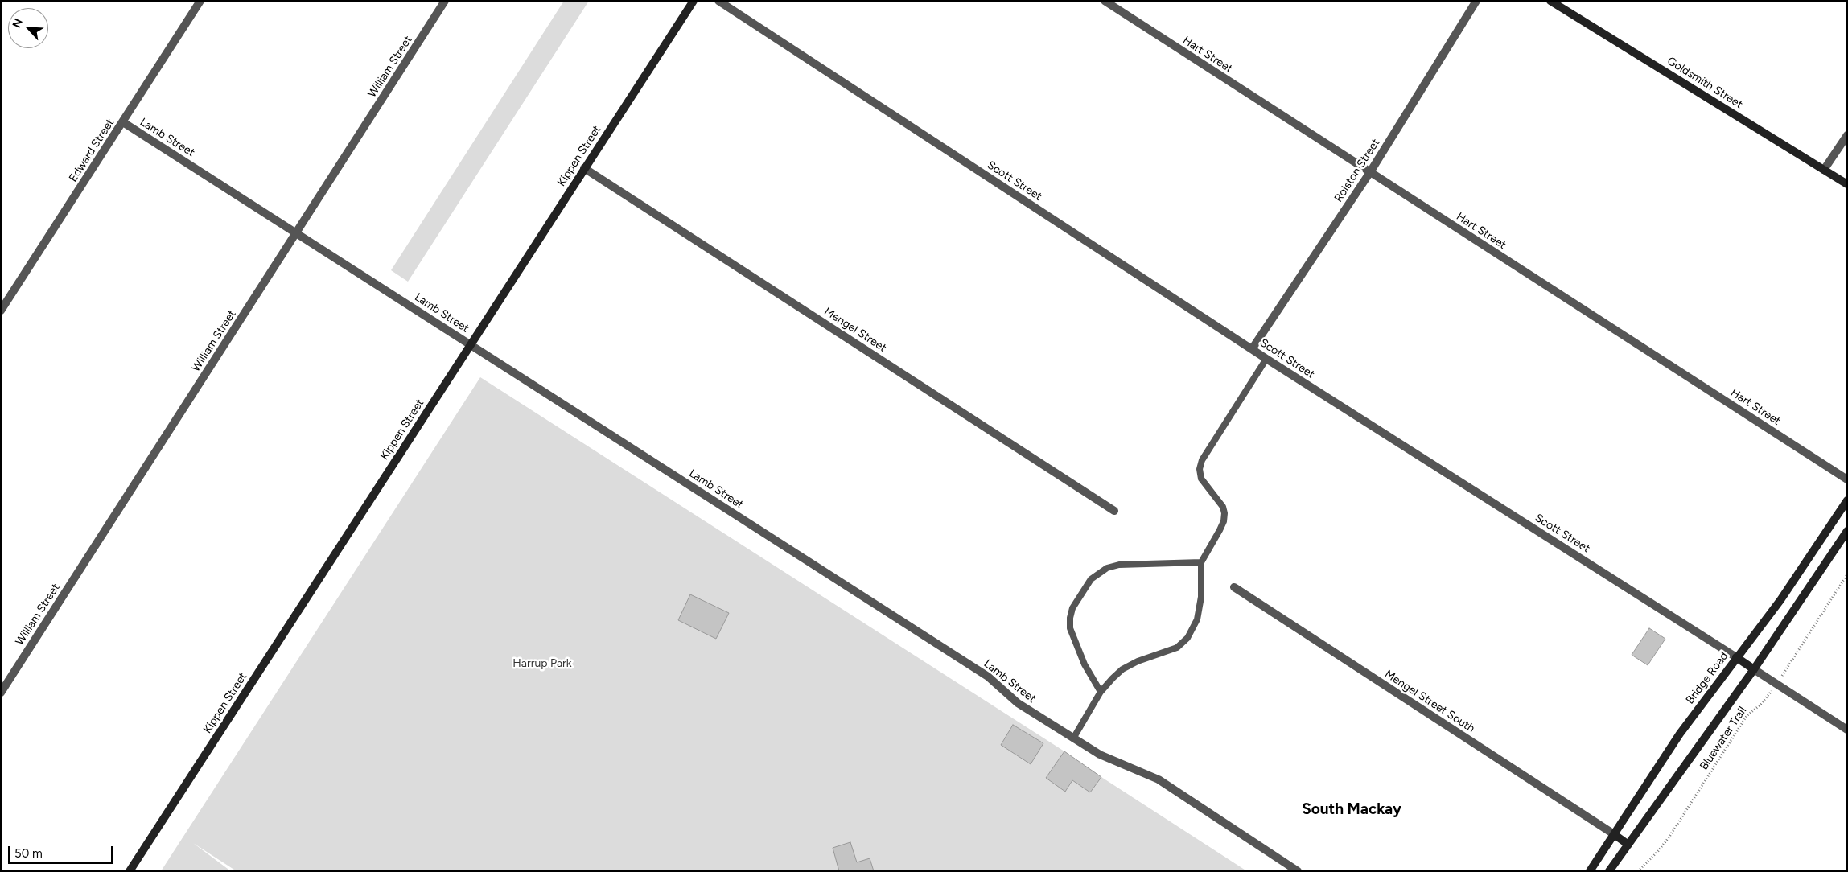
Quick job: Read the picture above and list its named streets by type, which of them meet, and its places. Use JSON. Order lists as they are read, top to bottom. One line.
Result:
{"streets":{"street":["Hart Street","William Street","Goldsmith Street","Lamb Street","Edward Street","Kippen Street","Rolston Street","Scott Street","Mengel Street","Bridge Road","Mengel Street South"],"path":["Bluewater Trail"]},"crossings":[["Hart Street","Rolston Street"],["William Street","Lamb Street"],["Lamb Street","Edward Street"],["Lamb Street","Kippen Street"],["Kippen Street","Mengel Street"],["Rolston Street","Scott Street"],["Scott Street","Bridge Road"],["Scott Street","Bluewater Trail"],["Bridge Road","Mengel Street South"]],"districts":["South Mackay"],"parks":["Harrup Park"],"scale_bar":"50 m","north":"top left"}
